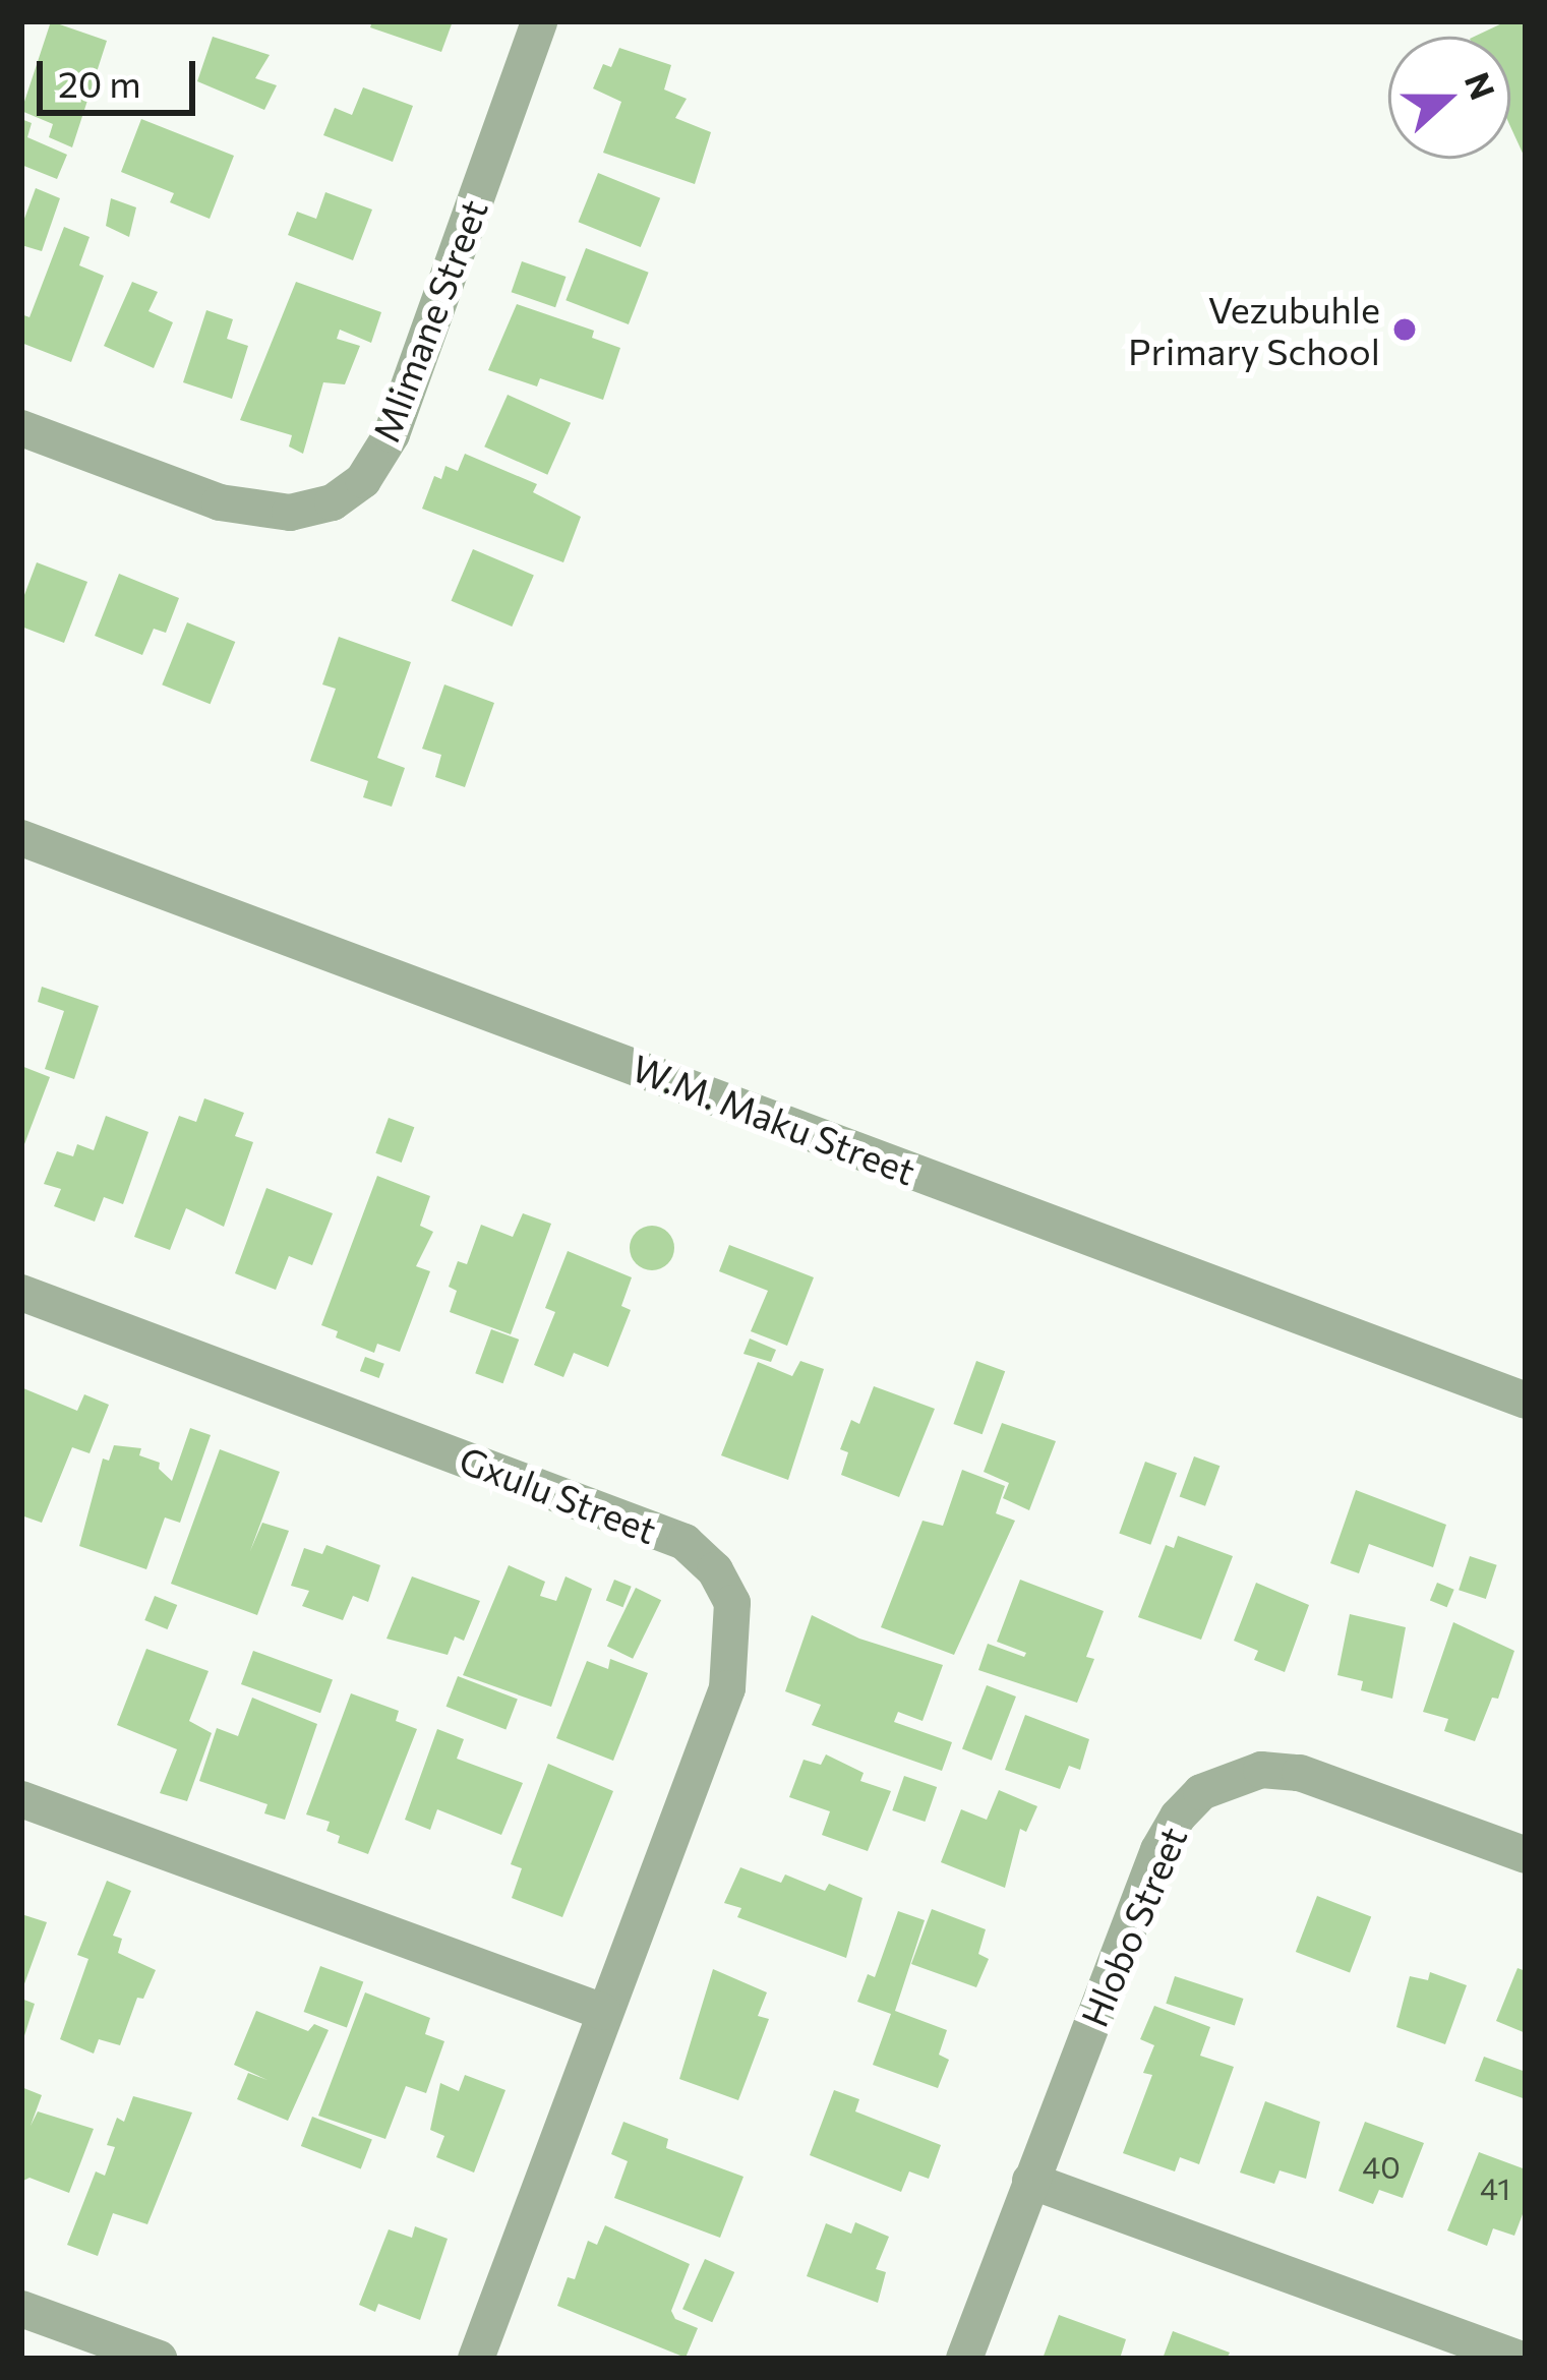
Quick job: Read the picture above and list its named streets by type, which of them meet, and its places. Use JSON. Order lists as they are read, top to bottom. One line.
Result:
{"streets":{"street":["Mlimane Street","W.M. Maku Street","Gxulu Street","Hlobo Street"]},"places":["Vezubuhle Primary School"],"house_numbers":["40","41"],"scale_bar":"20 m","north":"right"}
